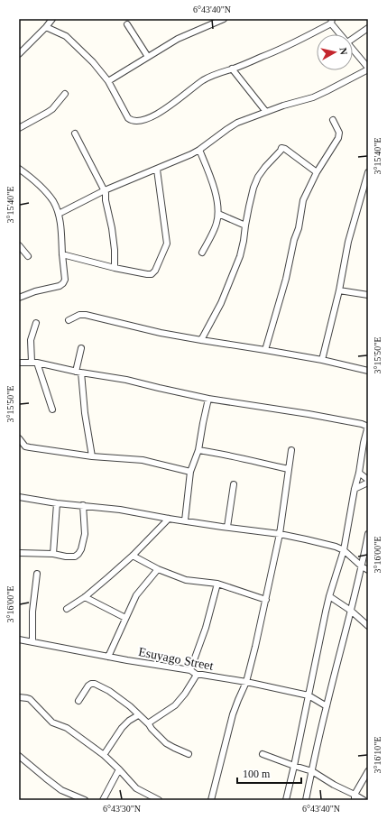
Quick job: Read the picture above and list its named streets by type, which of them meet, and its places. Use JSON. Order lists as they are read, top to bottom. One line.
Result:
{"streets":{"street":["Esuyago Street"]},"scale_bar":"100 m","north":"right","coordinates":["6°43'40\"N","3°15'40\"E","3°15'50\"E","3°16'00\"E","3°16'10\"E","6°43'30\"N"]}
